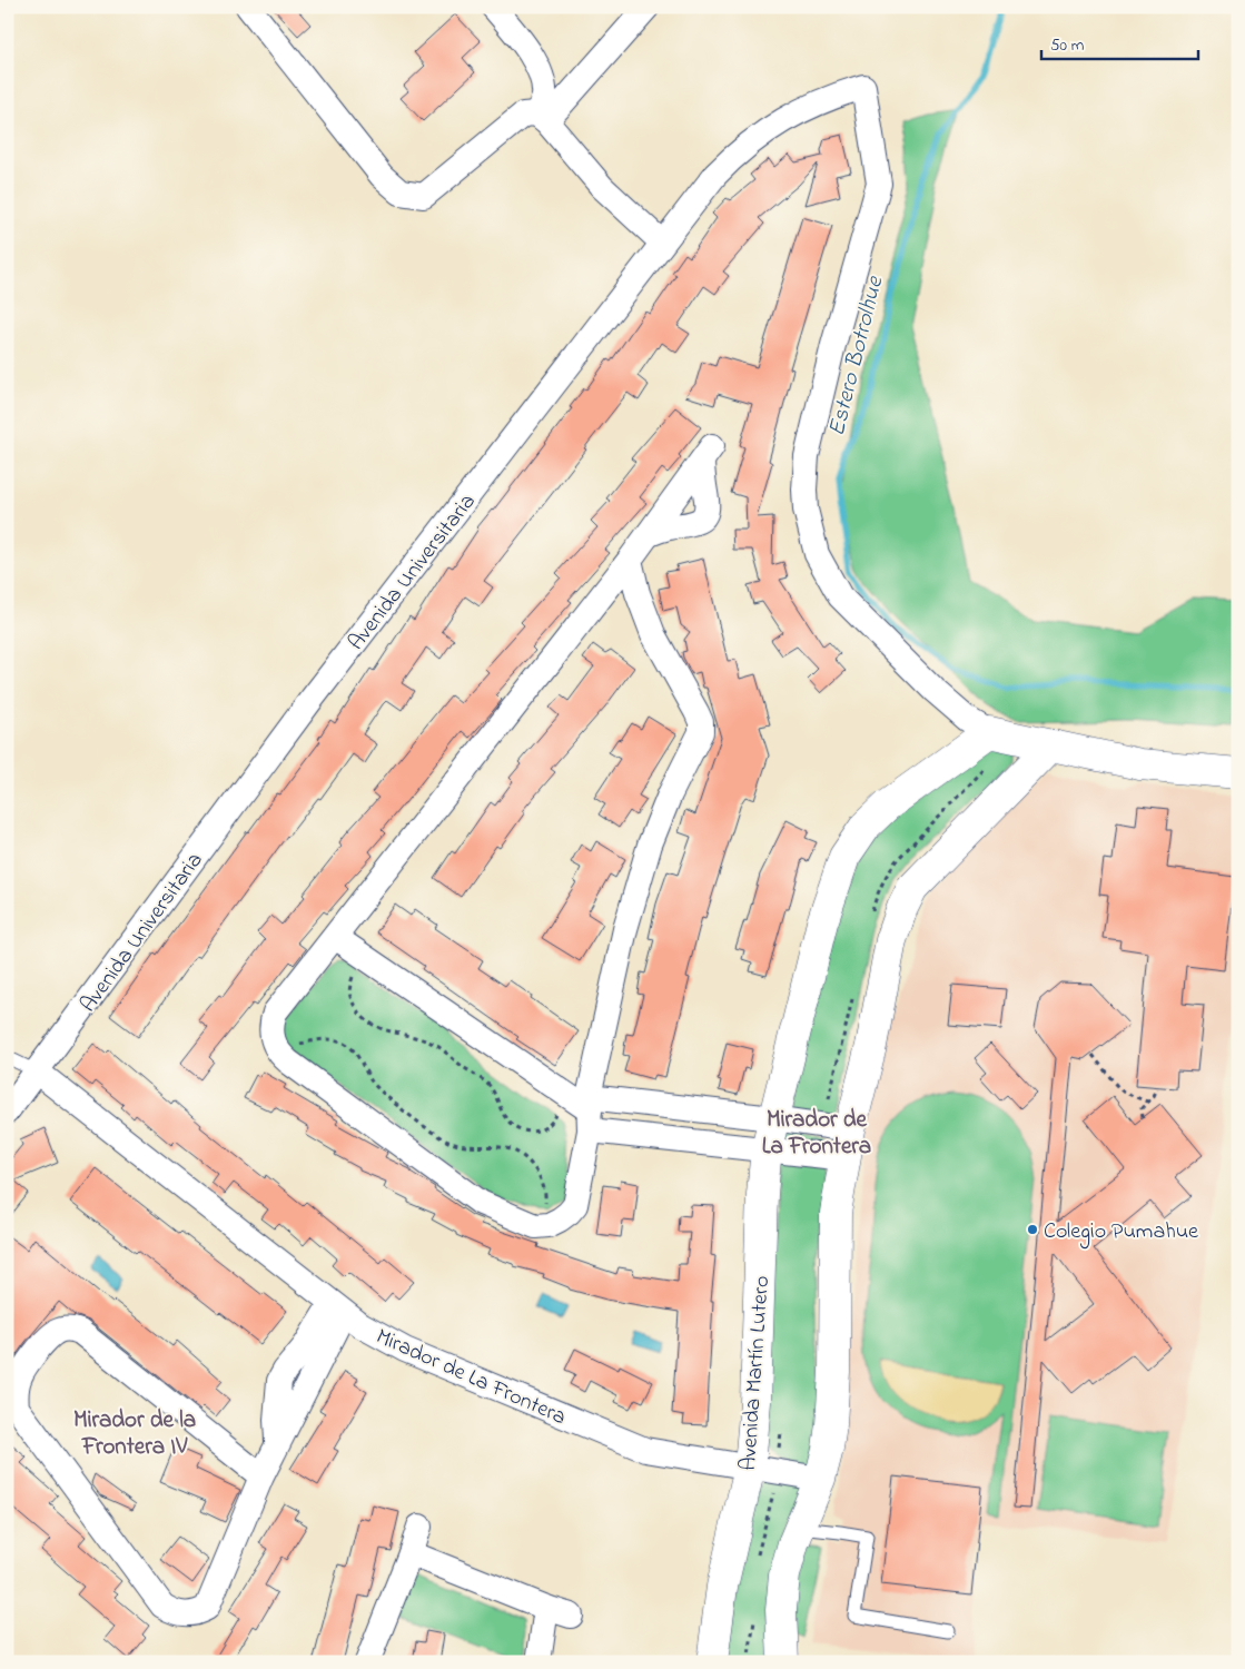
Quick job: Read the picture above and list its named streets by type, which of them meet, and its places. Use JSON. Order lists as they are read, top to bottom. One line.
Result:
{"streets":{"street":["Avenida Universitaria","Avenida Martín Lutero","Mirador de La Frontera"]},"crossings":[["Avenida Universitaria","Avenida Martín Lutero"],["Avenida Universitaria","Mirador de La Frontera"],["Avenida Martín Lutero","Mirador de La Frontera"]],"districts":["Mirador de La Frontera","Mirador de la Frontera IV"],"water":["Estero Botrolhue"],"places":["Colegio Pumahue"],"scale_bar":"50 m"}
